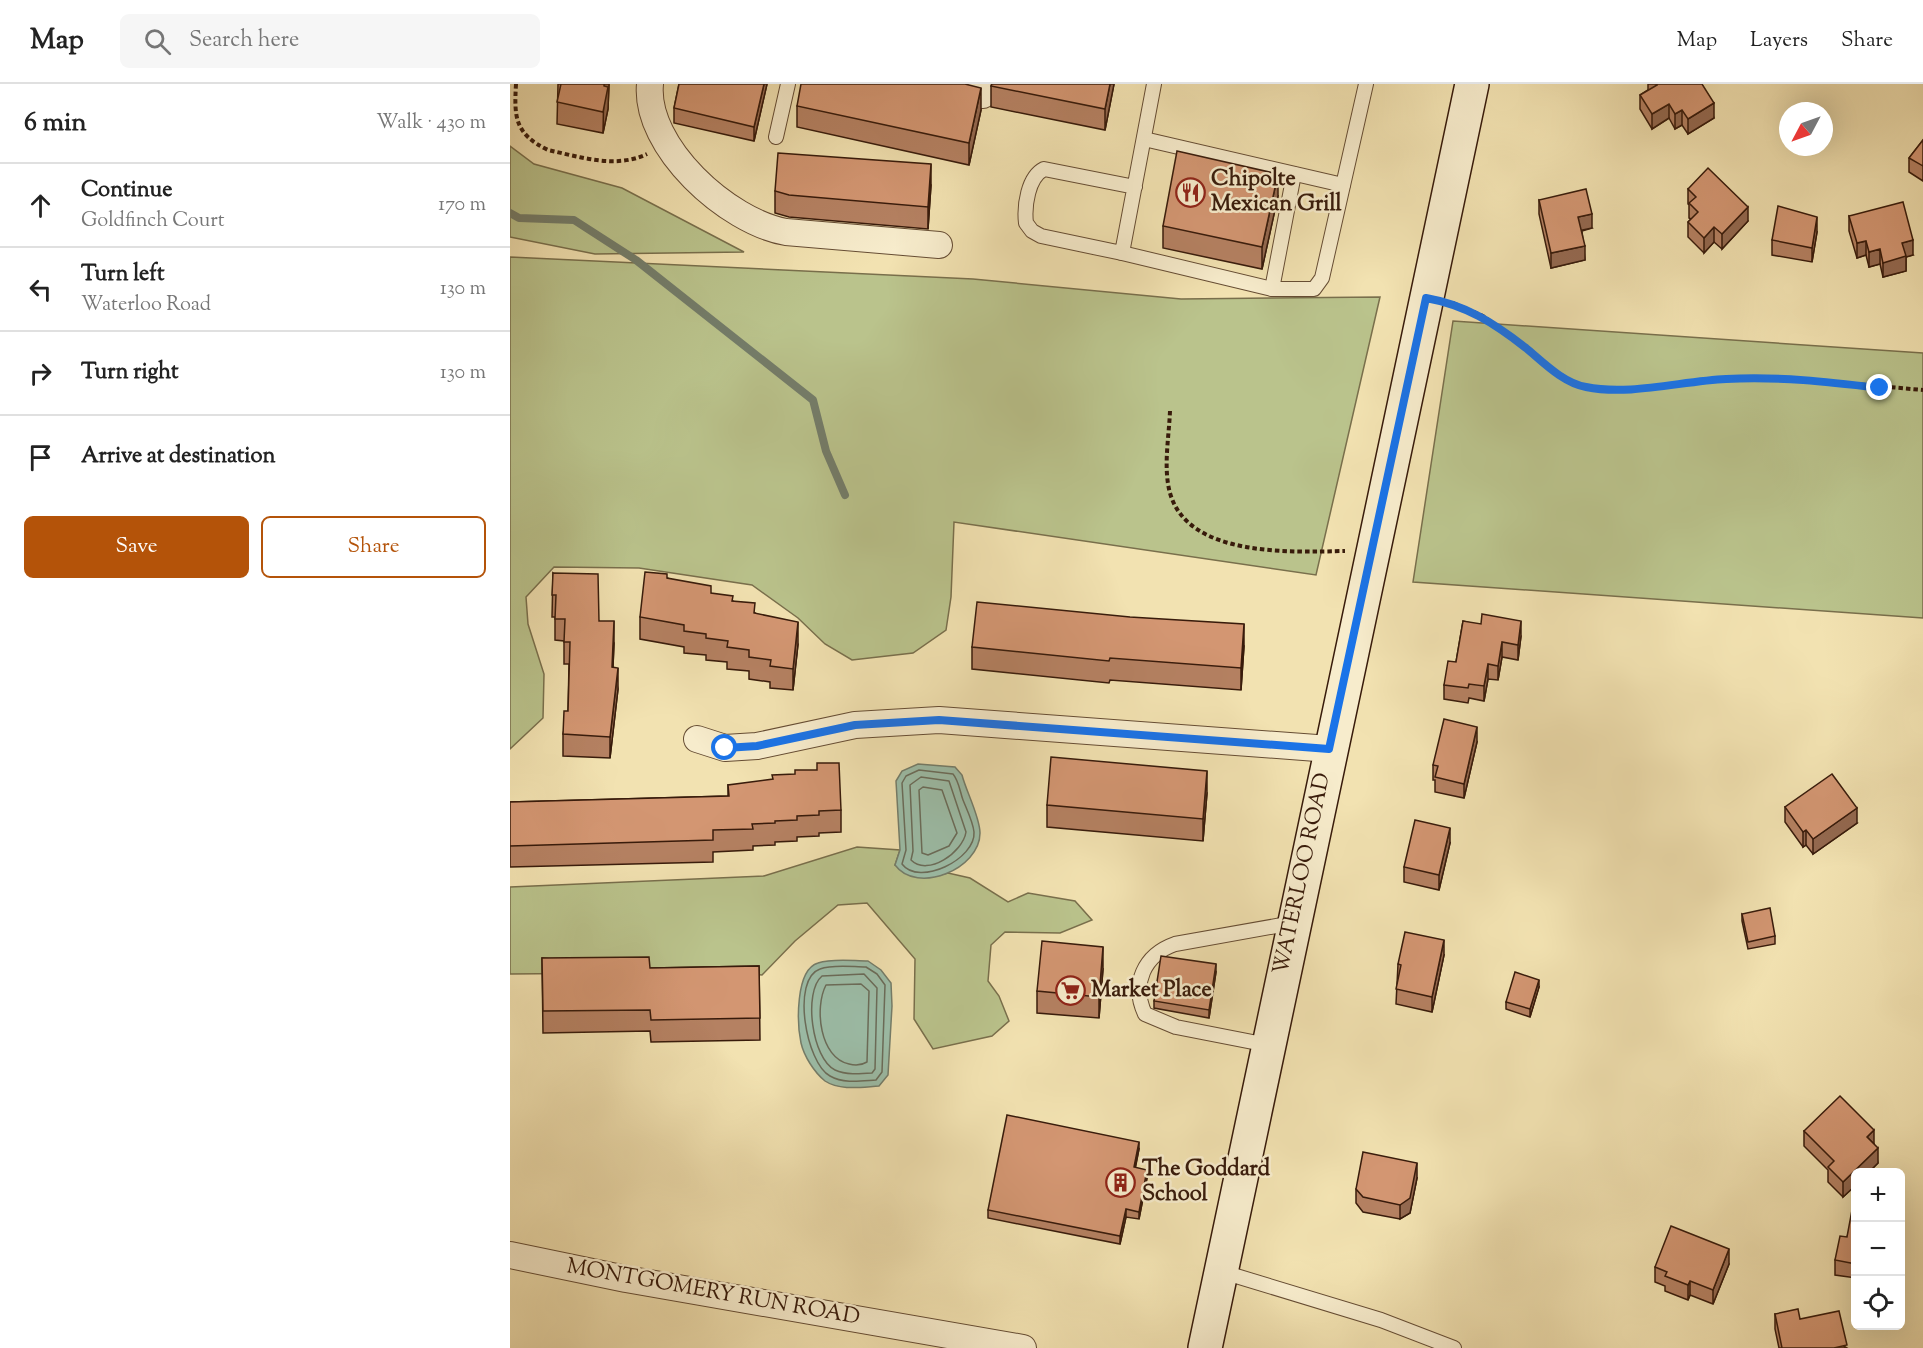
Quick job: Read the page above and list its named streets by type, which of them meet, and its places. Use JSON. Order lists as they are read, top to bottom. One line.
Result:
{"streets":{"main road":["WATERLOO ROAD"],"street":["MONTGOMERY RUN ROAD"]},"places":{"restaurant":["Chipolte Mexican Grill"],"supermarket":["Market Place"],"building":["The Goddard School"]},"north":"bottom left","page":{"header":"Map","search":"Search here","nav":["Map","Layers","Share"],"heading":["6 min","Walk · 430 m"],"list":[["Continue","Goldfinch Court","170 m"],["Turn left","Waterloo Road","130 m"],["Turn right","130 m"],"Arrive at destination"],"buttons":["Save","Share"],"map_buttons":["+","−"]}}
